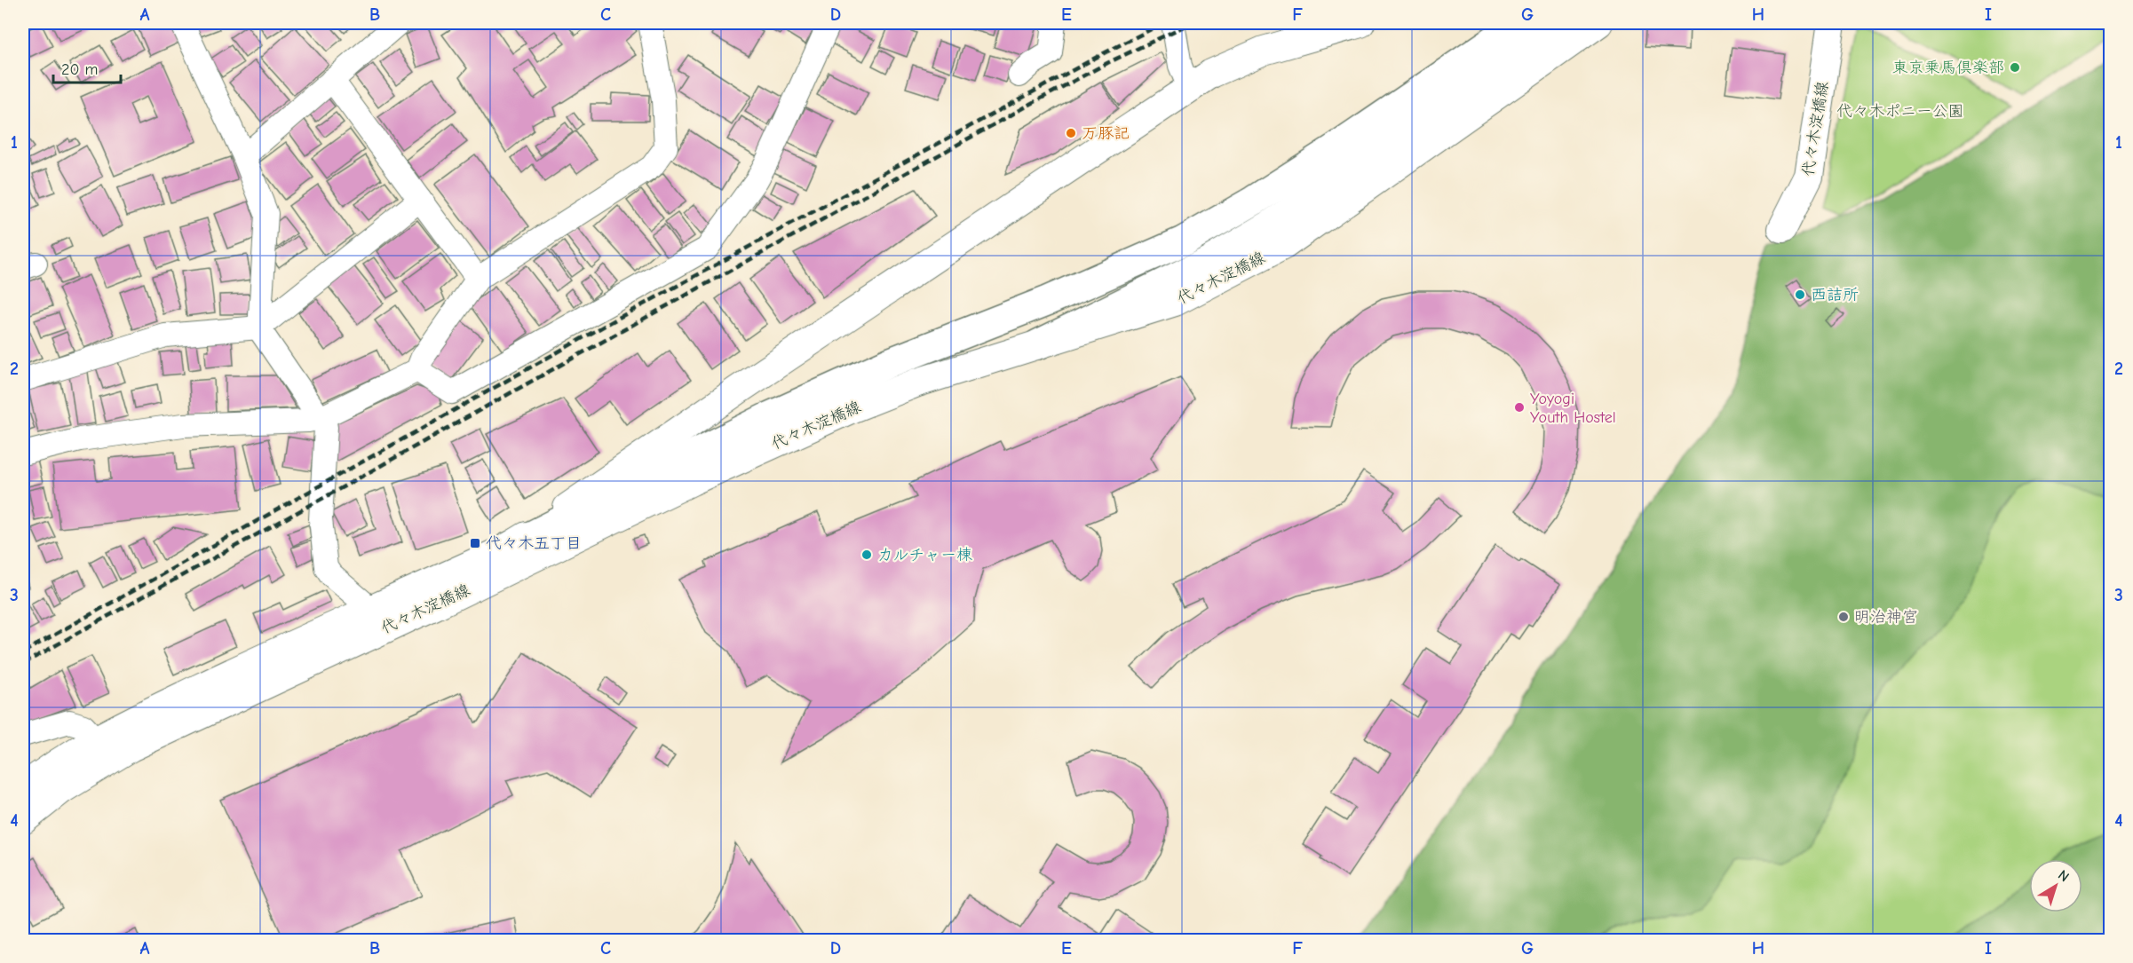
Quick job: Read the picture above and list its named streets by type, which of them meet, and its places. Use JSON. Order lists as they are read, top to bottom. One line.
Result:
{"streets":{"street":["代々木淀橋線"]},"parks":["代々木ポニー公園"],"places":{"other":["東京乗馬倶楽部","万豚記","西詰所","Yoyogi Youth Hostel","カルチャー棟","明治神宮"],"transit":["代々木五丁目"]},"scale_bar":"20 m","north":"top right","grid":{"columns":["A","B","C","D","E","F","G","H","I"],"rows":["1","2","3","4"]}}
